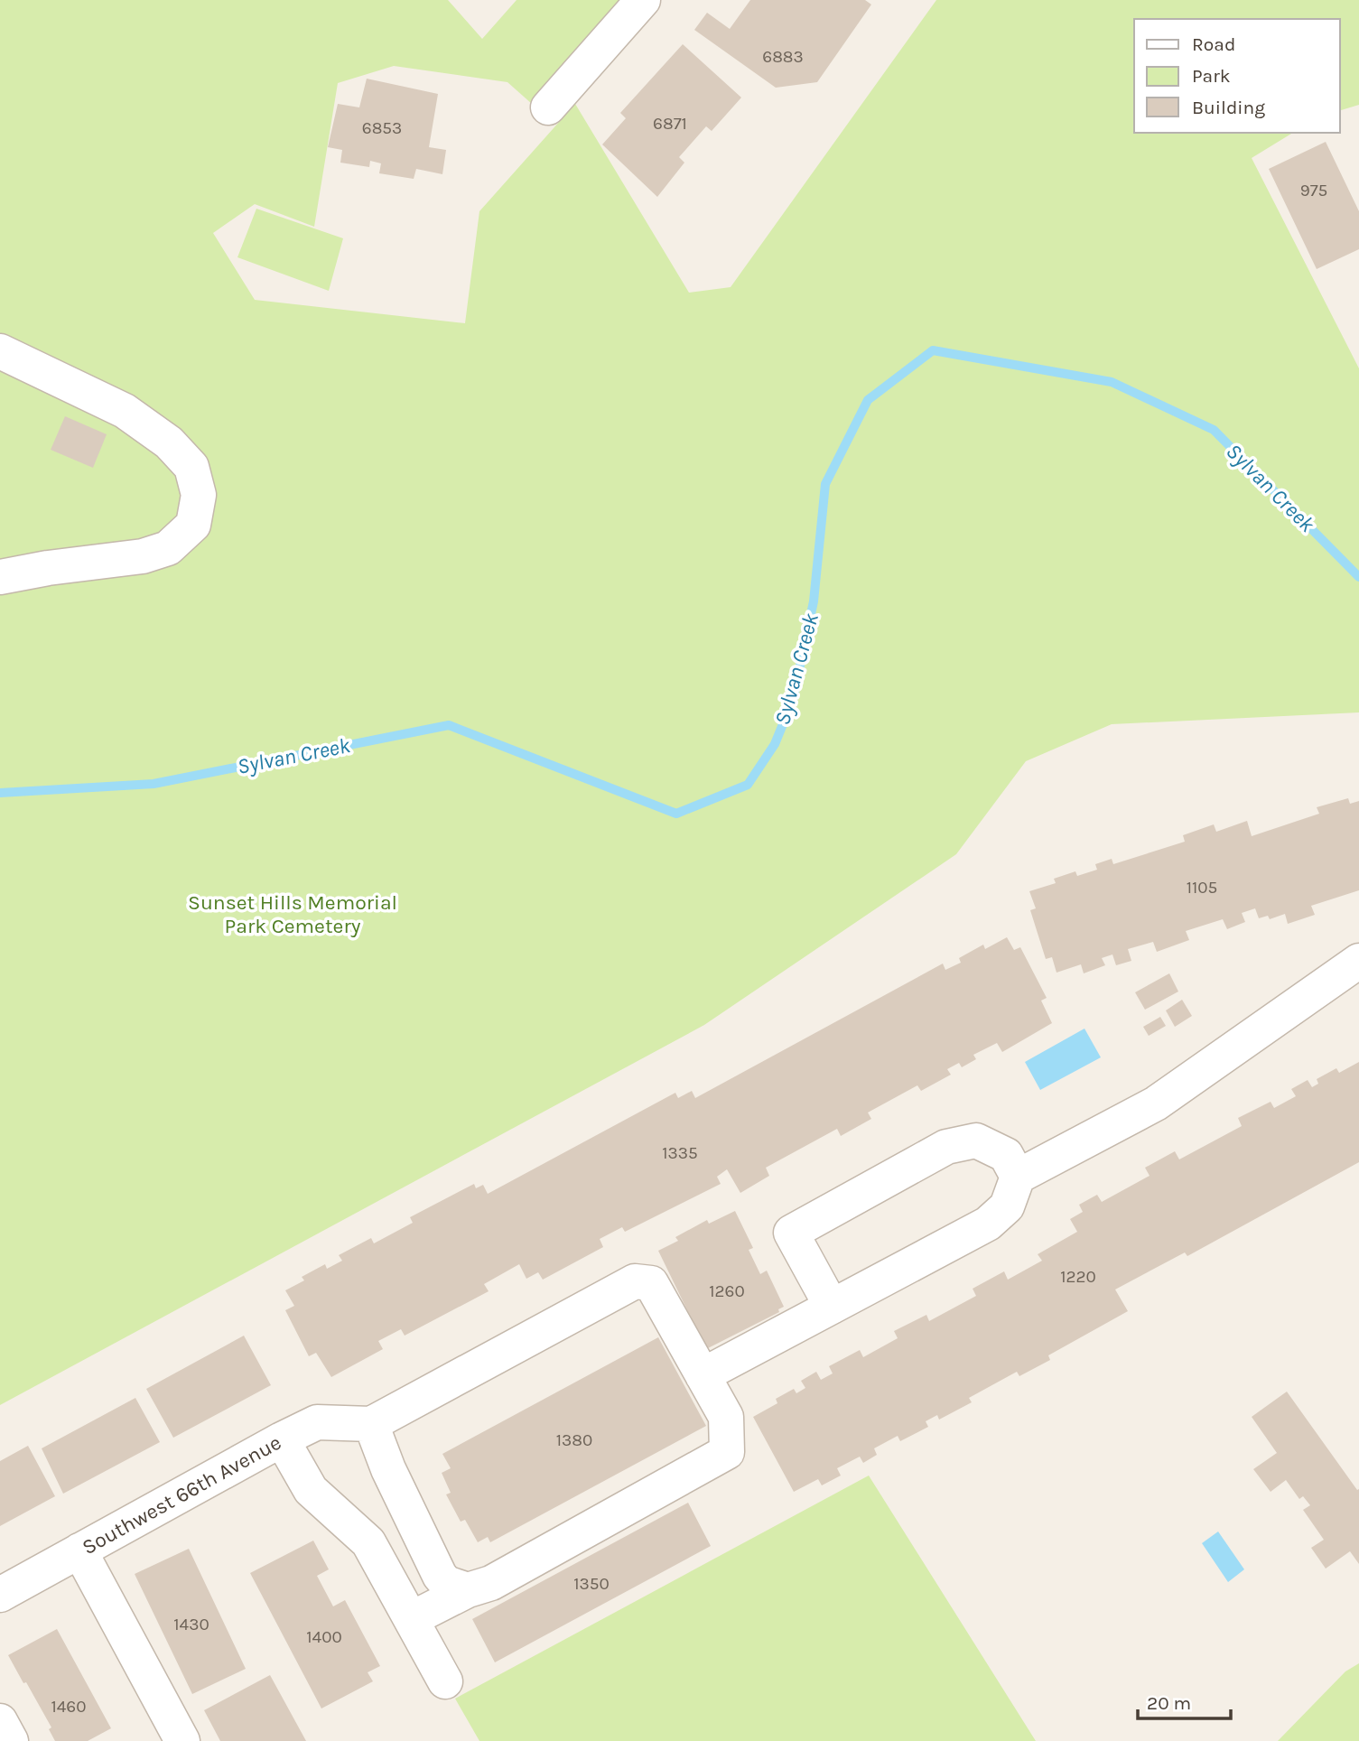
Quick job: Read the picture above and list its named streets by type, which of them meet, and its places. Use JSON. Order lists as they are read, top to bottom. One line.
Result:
{"streets":{"street":["Southwest 66th Avenue"]},"water":["Sylvan Creek"],"parks":["Sunset Hills Memorial Park Cemetery"],"house_numbers":["6883","6871","6853","975","1105","1335","1220","1260","1380","1350","1430","1400","1460"],"legend":["Road","Park","Building"],"scale_bar":"20 m"}
